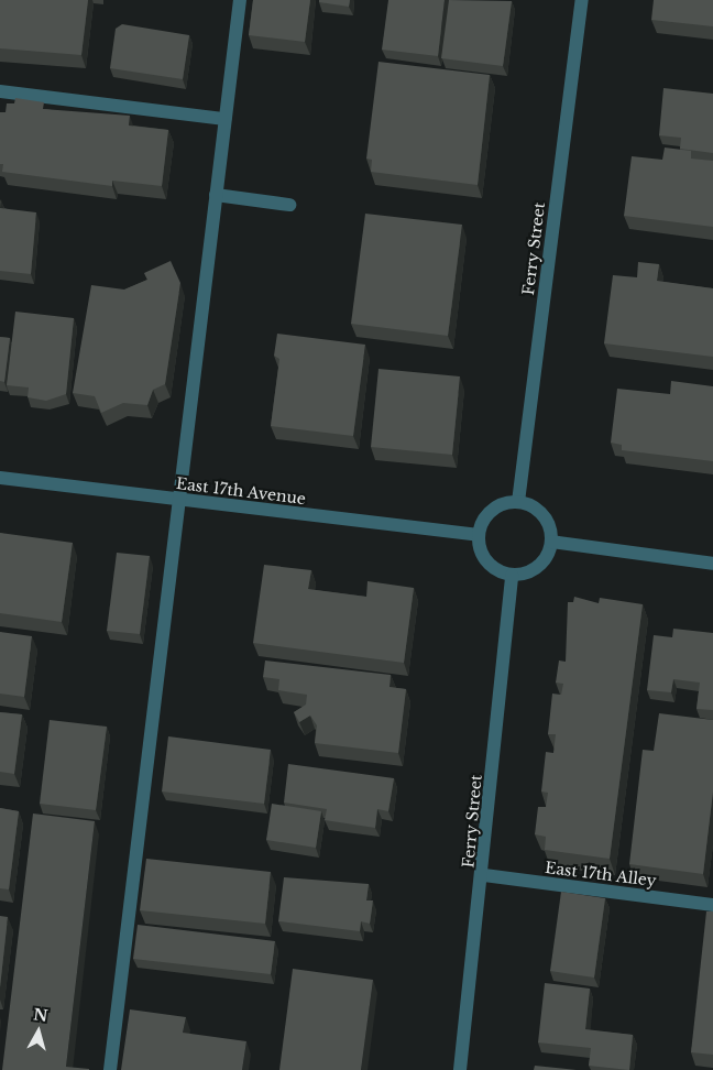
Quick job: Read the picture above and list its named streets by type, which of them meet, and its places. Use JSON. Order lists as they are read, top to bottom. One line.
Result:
{"streets":{"street":["Ferry Street","East 17th Avenue","East 17th Alley"]},"crossings":[["Ferry Street","East 17th Avenue"],["Ferry Street","East 17th Alley"]],"north":"top"}
